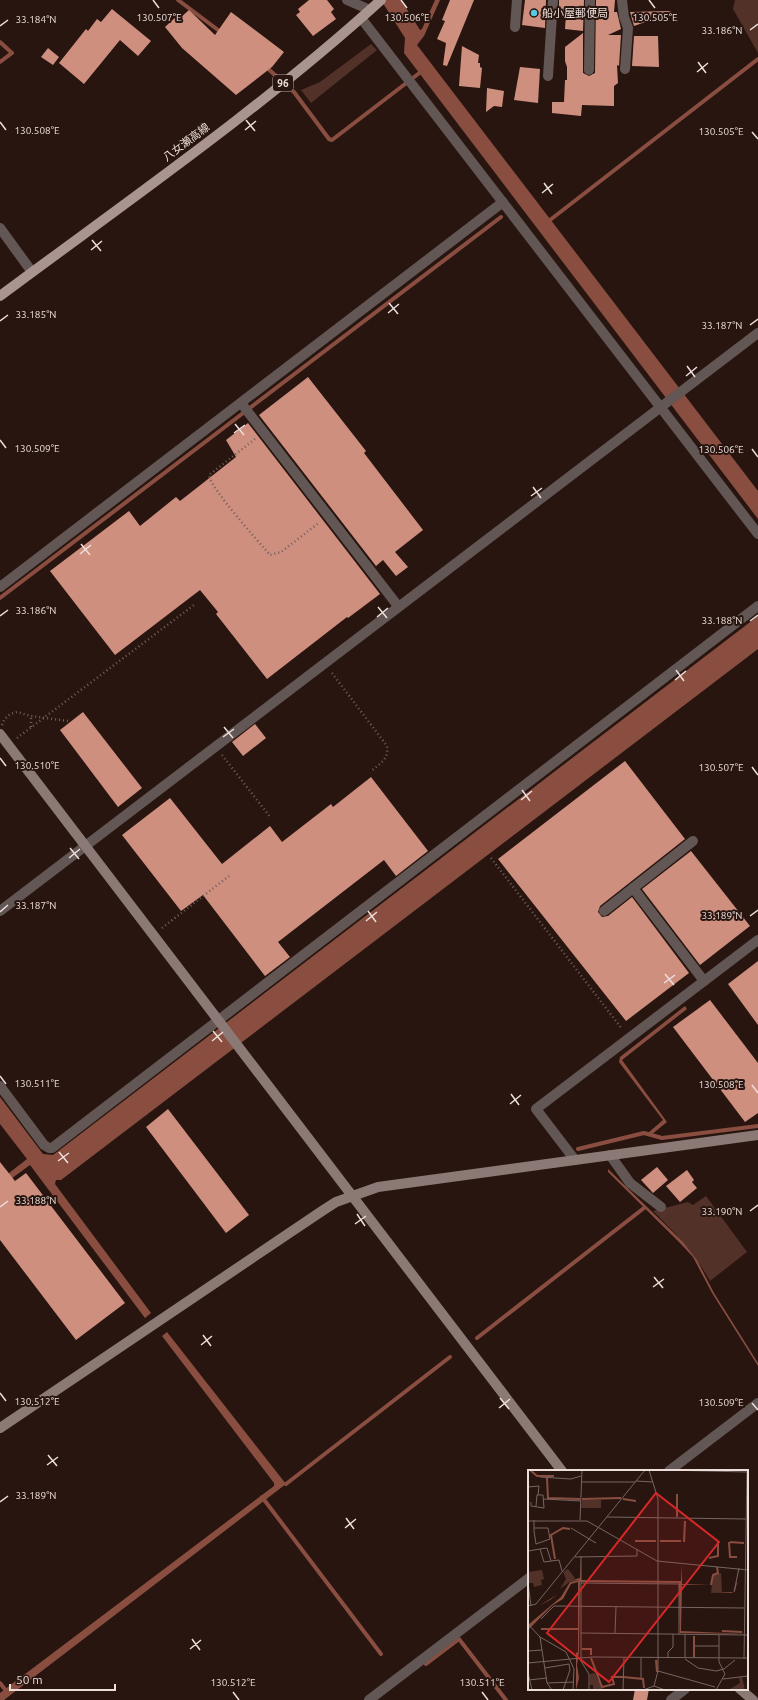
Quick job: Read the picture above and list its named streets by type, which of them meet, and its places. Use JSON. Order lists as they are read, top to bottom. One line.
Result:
{"streets":{"main road":["96","八女瀬高線"]},"places":["船小屋郵便局"],"scale_bar":"50 m","coordinates":["130.507°E","130.506°E","130.505°E","33.184°N","33.186°N","130.508°E","33.185°N","33.187°N","130.509°E","33.188°N","130.510°E","33.189°N","130.511°E","33.190°N","130.512°E"]}
